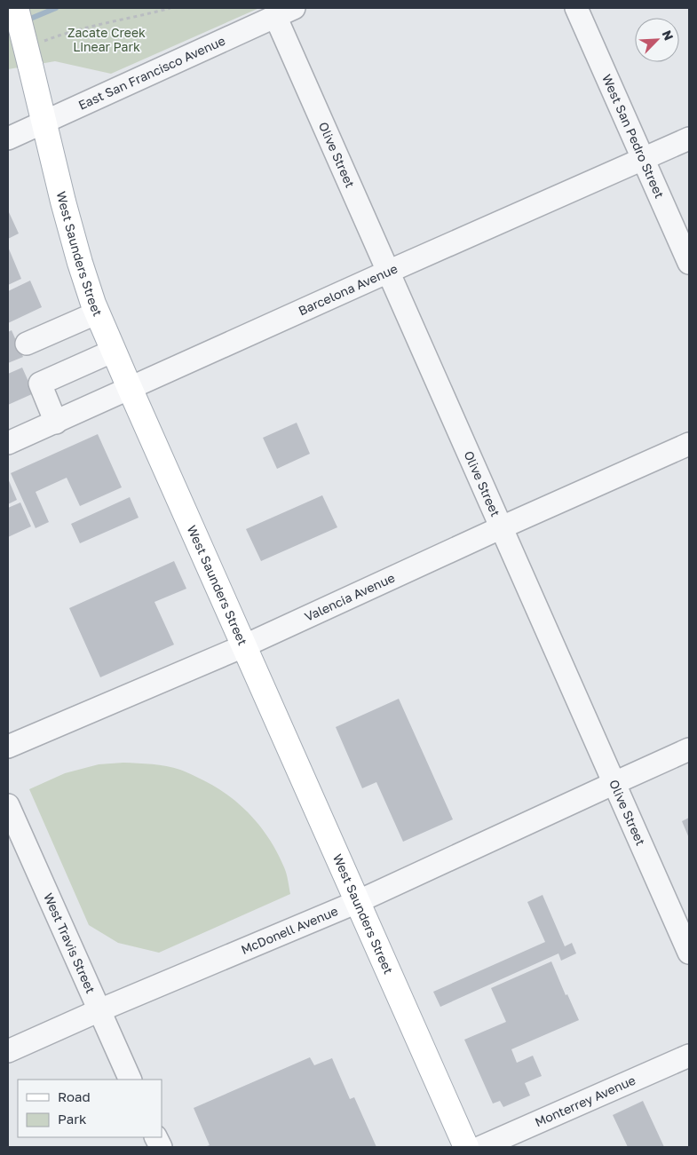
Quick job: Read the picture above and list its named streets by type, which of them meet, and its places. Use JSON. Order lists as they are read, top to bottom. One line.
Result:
{"streets":{"main road":["West Saunders Street"],"street":["East San Francisco Avenue","West San Pedro Street","Olive Street","Barcelona Avenue","Valencia Avenue","McDonell Avenue","West Travis Street","Monterrey Avenue"]},"crossings":[["East San Francisco Avenue","Olive Street"],["East San Francisco Avenue","West Saunders Street"],["West San Pedro Street","Barcelona Avenue"],["Olive Street","Barcelona Avenue"],["Olive Street","Valencia Avenue"],["Olive Street","McDonell Avenue"],["West Saunders Street","Barcelona Avenue"],["West Saunders Street","Valencia Avenue"],["West Saunders Street","McDonell Avenue"],["McDonell Avenue","West Travis Street"]],"parks":["Zacate Creek Linear Park"],"legend":["Road","Park"],"north":"top right"}
